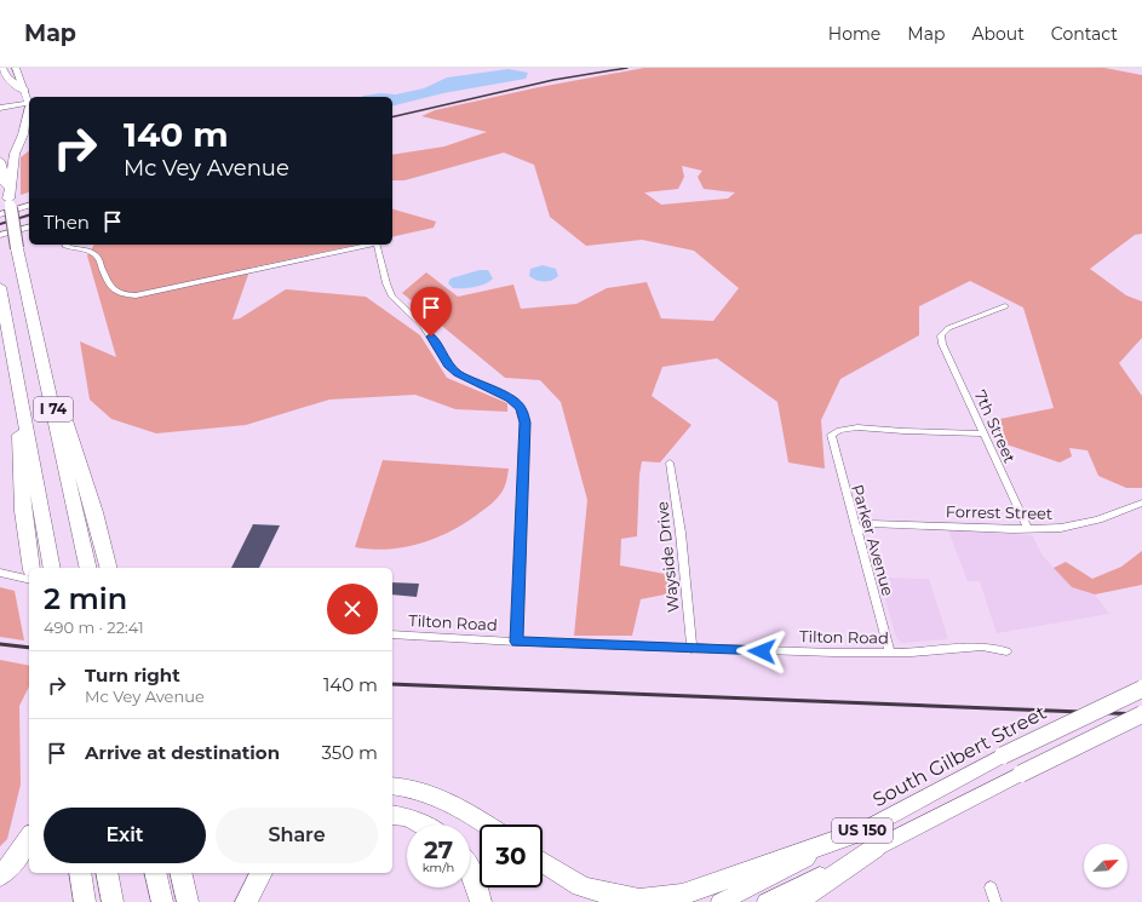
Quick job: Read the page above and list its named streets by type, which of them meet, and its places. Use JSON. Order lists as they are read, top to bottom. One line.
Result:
{"streets":{"highway":["I 74"],"main road":["South Gilbert Street","US 150"],"street":["7th Street","Forrest Street","Parker Avenue","Wayside Drive","Tilton Road"]},"crossings":[["7th Street","Forrest Street"],["7th Street","Parker Avenue"],["Forrest Street","Parker Avenue"],["Parker Avenue","Tilton Road"],["Wayside Drive","Tilton Road"]],"north":"top right","page":{"header":"Map","nav":["Home","Map","About","Contact"],"turn":["140 m","Mc Vey Avenue"],"then":"Then","heading":["2 min","490 m · 22:41"],"list":[{"name":"Turn right","note":"Mc Vey Avenue","value":"140 m"},{"name":"Arrive at destination","value":"350 m"}],"buttons":["Exit","Share"],"speed":"27 km/h","limit":"30"}}
